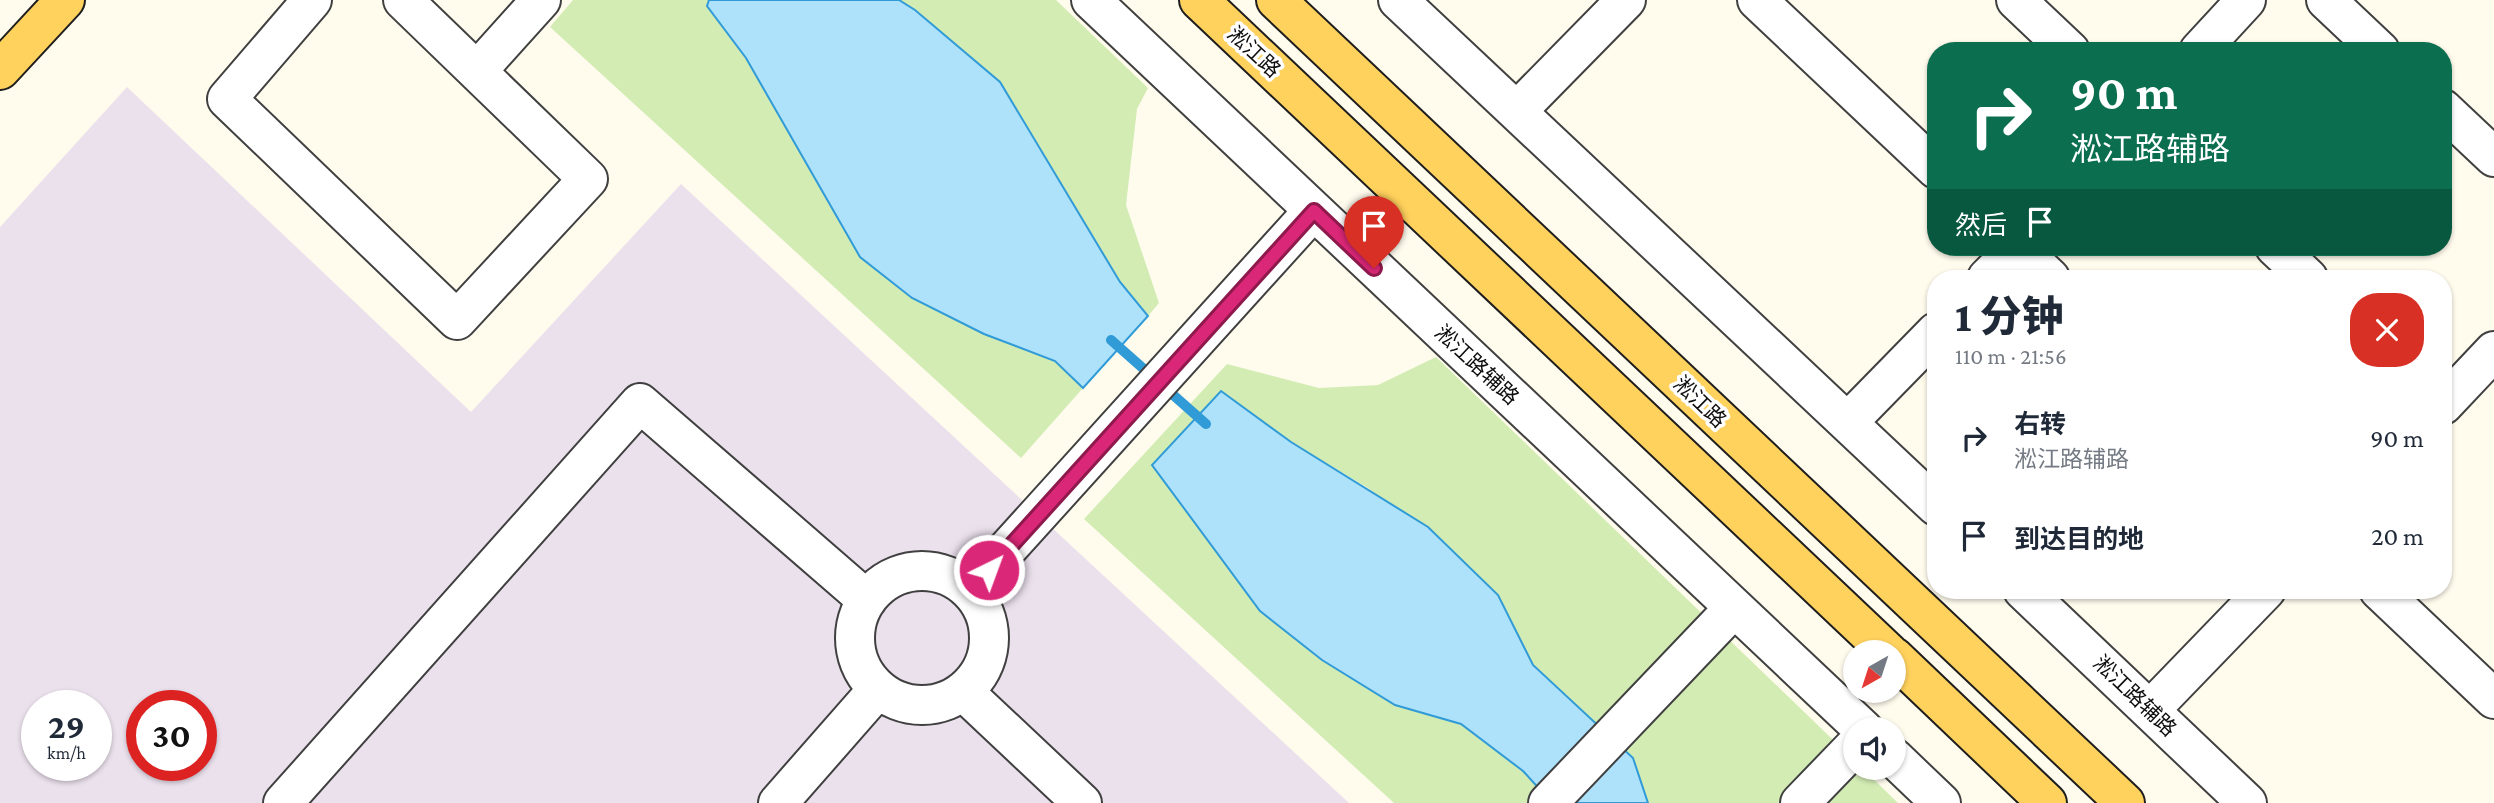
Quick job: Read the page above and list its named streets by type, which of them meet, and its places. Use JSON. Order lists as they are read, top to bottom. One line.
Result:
{"streets":{"main road":["淞江路"],"street":["淞江路辅路"]},"north":"bottom left","page":{"turn":["90 m","淞江路辅路"],"then":"然后","heading":["1 分钟","110 m · 21:56"],"list":[{"name":"右转","note":"淞江路辅路","value":"90 m"},{"name":"到达目的地","value":"20 m"}],"speed":"29 km/h","limit":"30"}}
